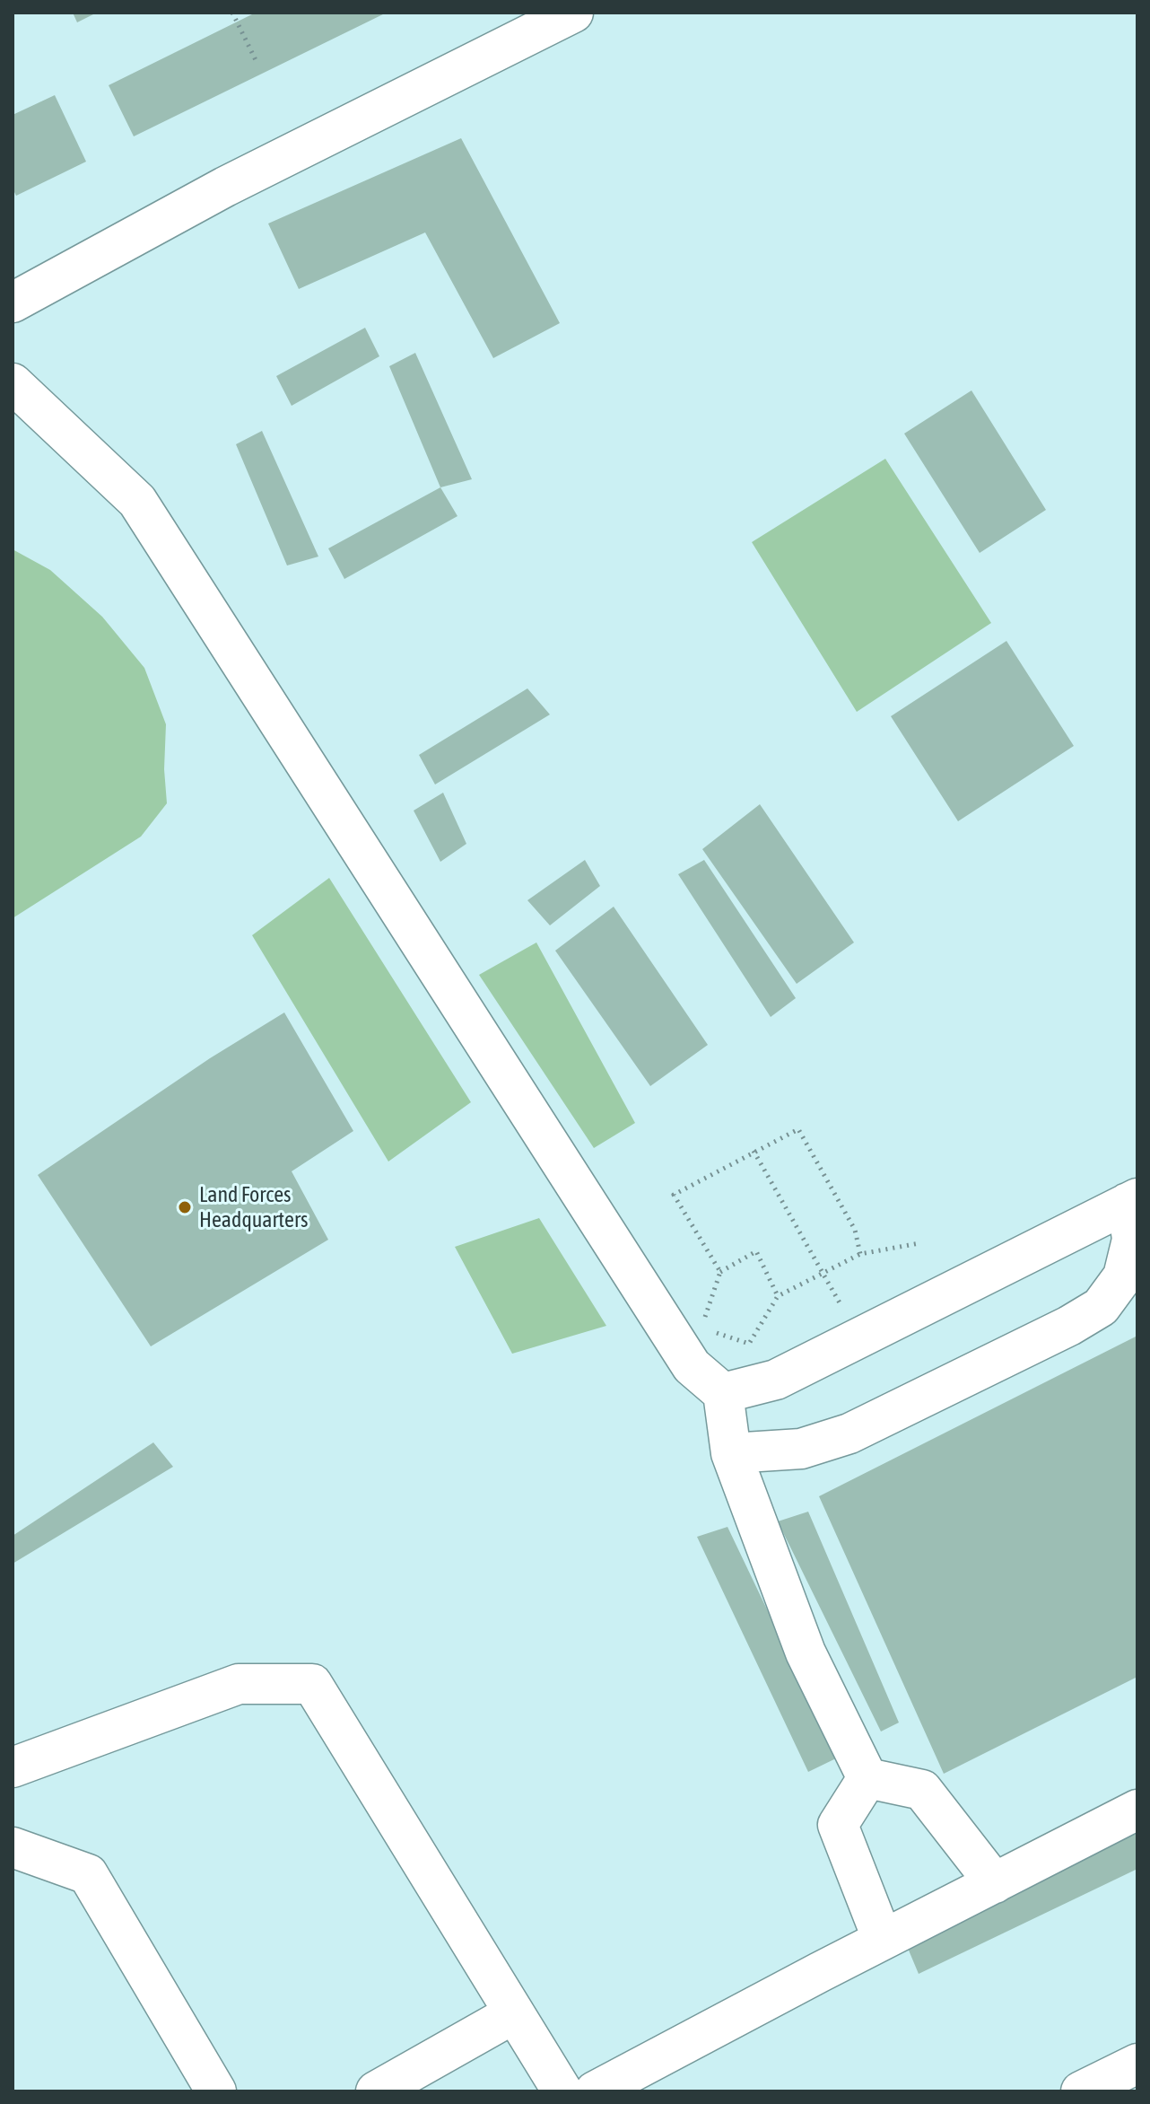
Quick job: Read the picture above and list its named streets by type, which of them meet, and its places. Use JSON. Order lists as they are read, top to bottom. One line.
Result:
{"places":["Land Forces Headquarters"]}
